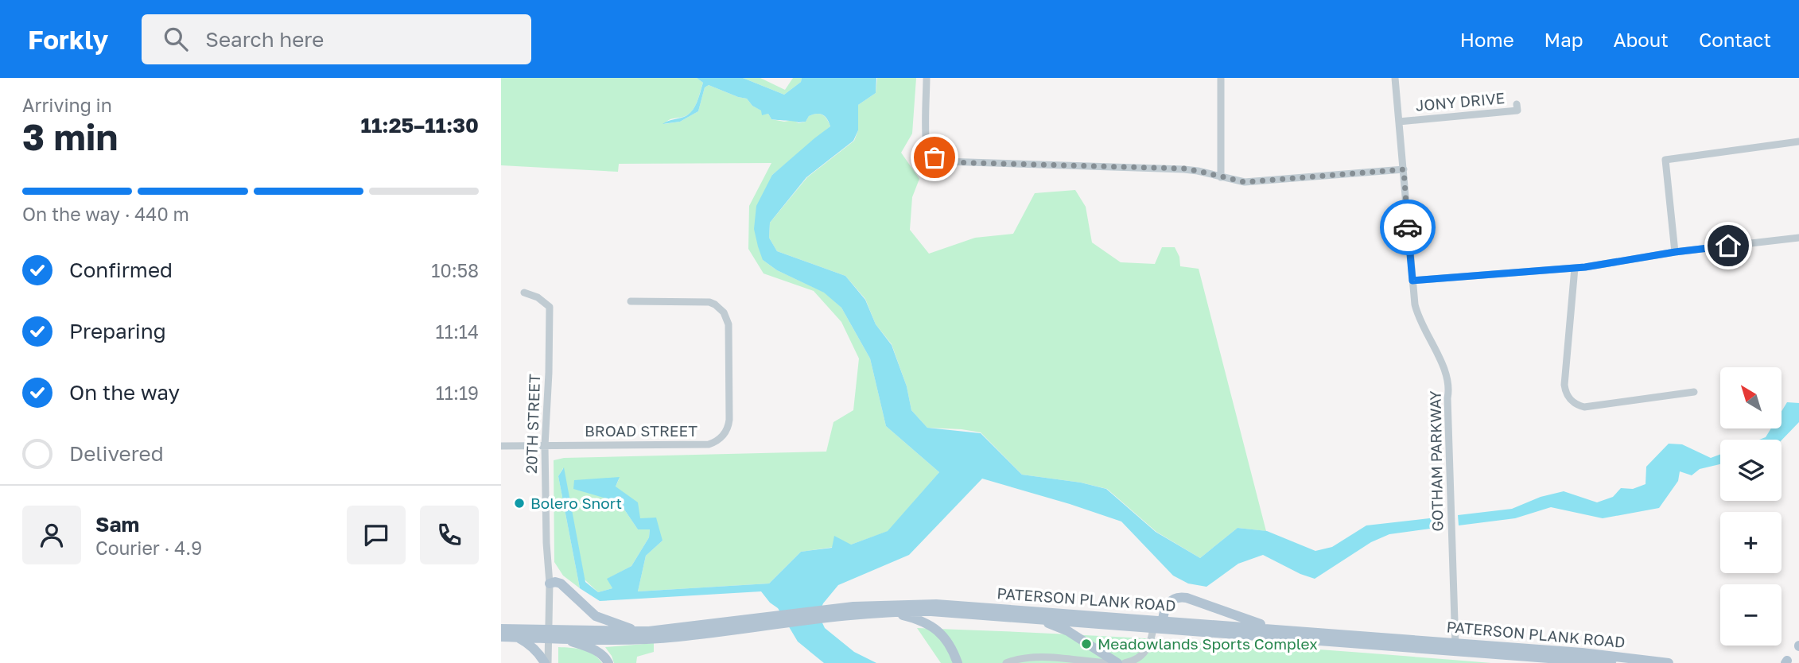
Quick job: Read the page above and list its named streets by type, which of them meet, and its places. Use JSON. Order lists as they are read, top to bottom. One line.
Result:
{"streets":{"main road":["PATERSON PLANK ROAD"],"street":["JONY DRIVE","20TH STREET","BROAD STREET","GOTHAM PARKWAY"]},"crossings":[["JONY DRIVE","GOTHAM PARKWAY"],["20TH STREET","BROAD STREET"],["20TH STREET","PATERSON PLANK ROAD"],["GOTHAM PARKWAY","PATERSON PLANK ROAD"]],"places":["Bolero Snort","Meadowlands Sports Complex"],"north":"top left","page":{"header":"Forkly","search":"Search here","nav":["Home","Map","About","Contact"],"heading":["3 min","Arriving in","11:25–11:30"],"panel":["Sam","Courier · 4.9"],"bar":"On the way · 440 m","list":[["Confirmed","10:58"],["Preparing","11:14"],["On the way","11:19"],"Delivered"],"map_buttons":["+","−"]}}
